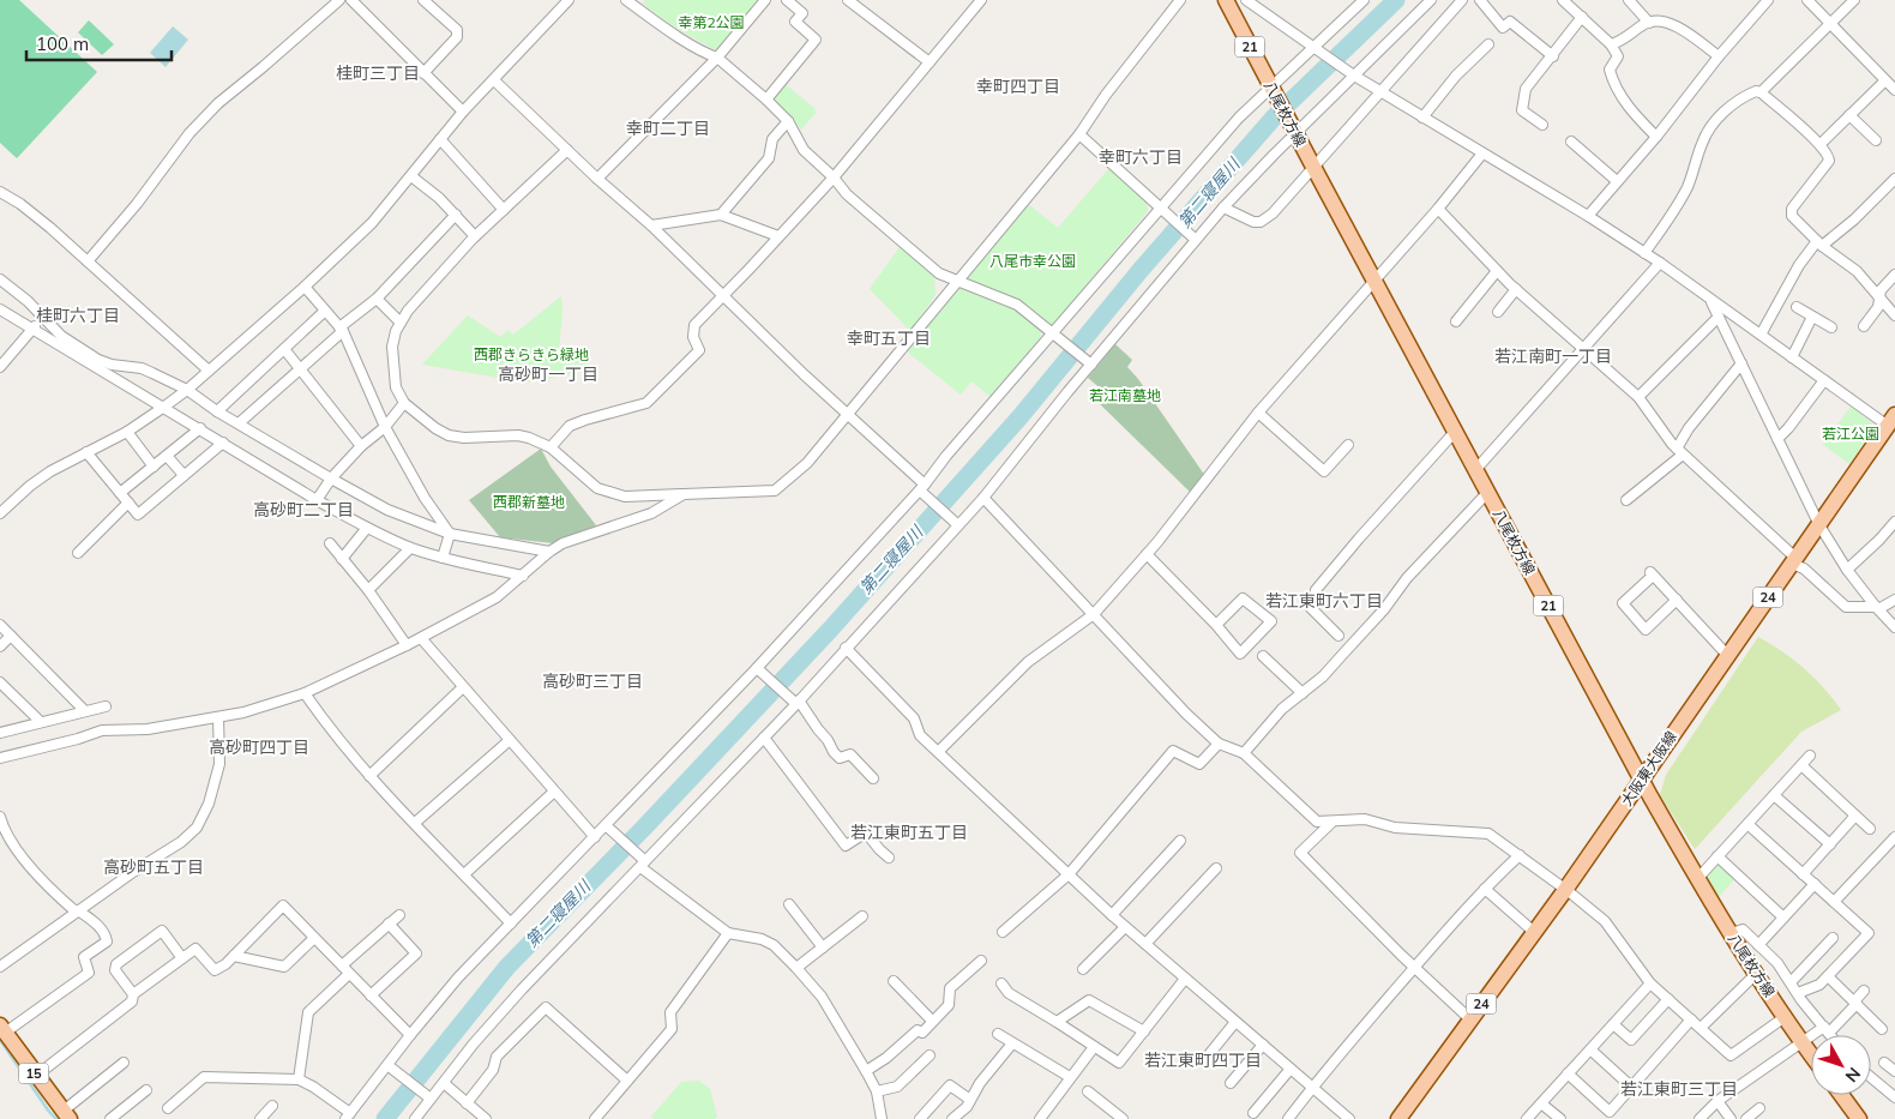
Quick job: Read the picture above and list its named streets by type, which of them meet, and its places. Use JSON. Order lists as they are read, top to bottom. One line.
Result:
{"streets":{"main road":["21","八尾枚方線","24","大阪東大阪線","15"]},"crossings":[["八尾枚方線","大阪東大阪線"]],"districts":["桂町三丁目","幸町四丁目","幸町二丁目","幸町六丁目","桂町六丁目","幸町五丁目","若江南町一丁目","高砂町一丁目","高砂町二丁目","若江東町六丁目","高砂町三丁目","高砂町四丁目","若江東町五丁目","高砂町五丁目","若江東町四丁目","若江東町三丁目"],"water":["第二寝屋川"],"parks":["幸第2公園","八尾市幸公園","西郡きらきら緑地","若江南墓地","若江公園","西郡新墓地"],"scale_bar":"100 m","north":"bottom right"}
